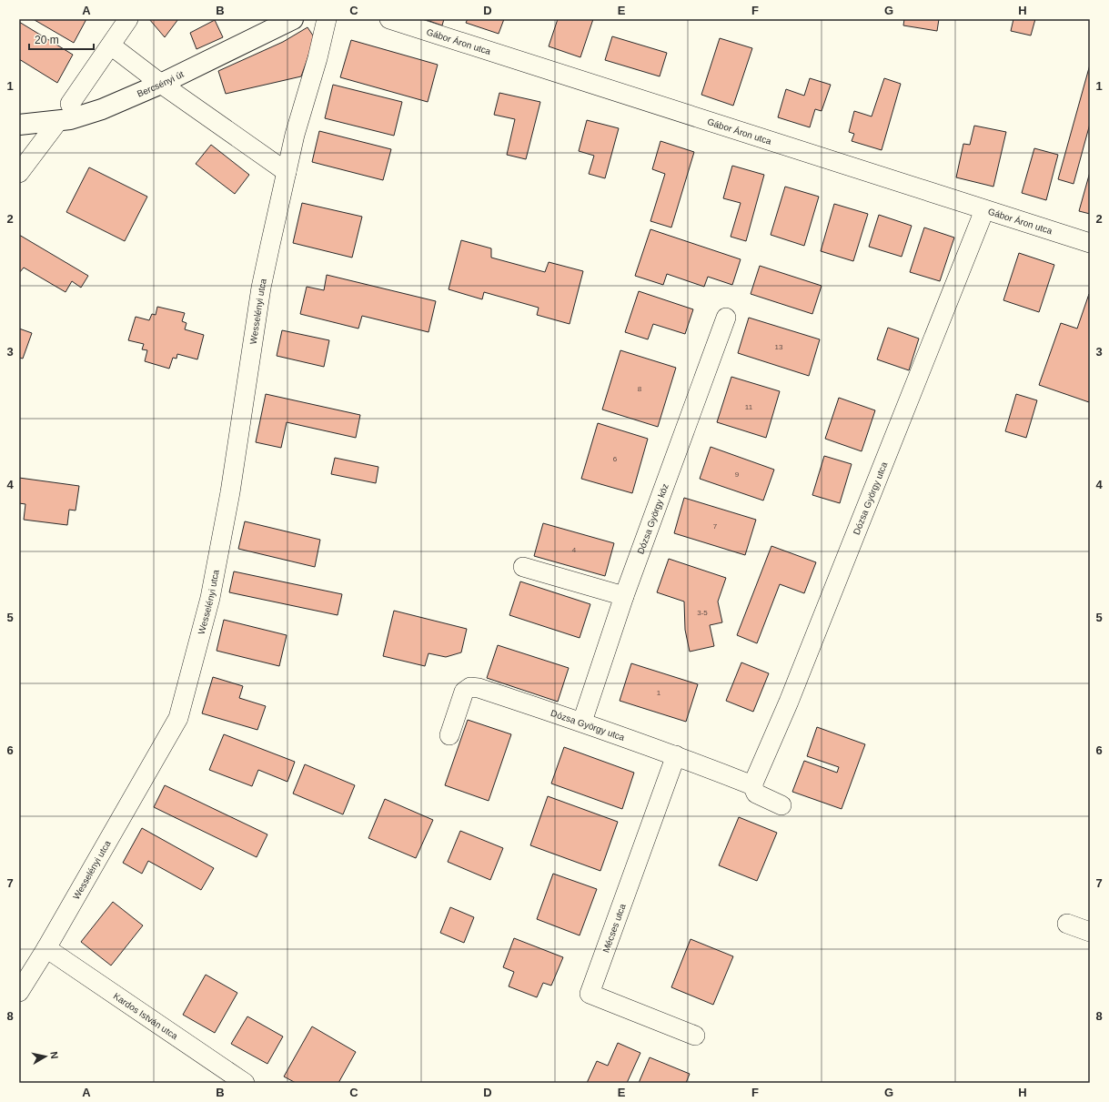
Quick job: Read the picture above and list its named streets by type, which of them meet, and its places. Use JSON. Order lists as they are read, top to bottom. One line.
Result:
{"streets":{"street":["Gábor Áron utca","Bercsényi út","Wesselényi utca","Dózsa György utca","Dózsa György köz","Mécses utca","Kardos István utca"]},"crossings":[["Gábor Áron utca","Dózsa György utca"],["Wesselényi utca","Kardos István utca"],["Dózsa György utca","Dózsa György köz"],["Dózsa György utca","Mécses utca"]],"house_numbers":["13","8","11","6","9","7","4","3-5","1"],"scale_bar":"20 m","north":"right","grid":{"columns":["A","B","C","D","E","F","G","H"],"rows":["1","2","3","4","5","6","7","8"]}}
